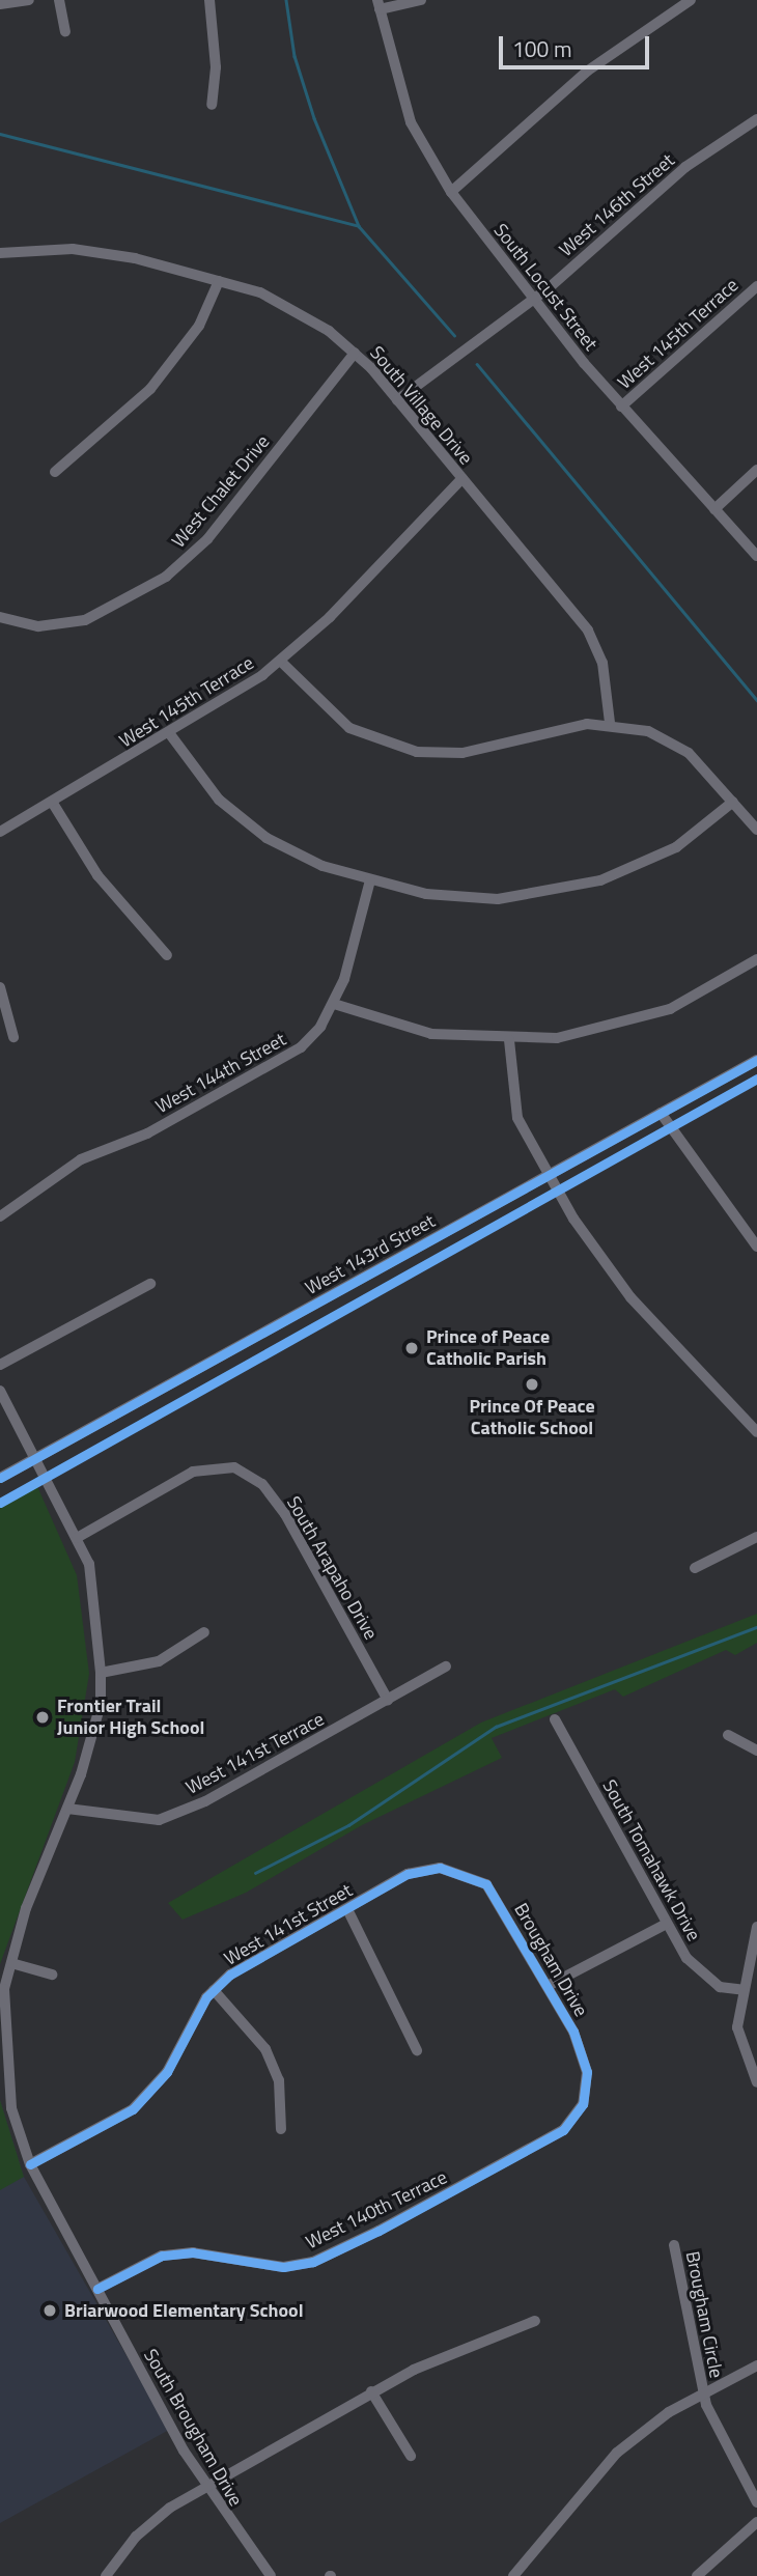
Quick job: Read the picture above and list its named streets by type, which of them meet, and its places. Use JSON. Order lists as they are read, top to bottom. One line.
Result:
{"streets":{"street":["West 146th Street","South Locust Street","West 145th Terrace","South Village Drive","West Chalet Drive","West 144th Street","West 143rd Street","South Arapaho Drive","West 141st Terrace","South Tomahawk Drive","West 141st Street","Brougham Drive","West 140th Terrace","Brougham Circle","South Brougham Drive"]},"crossings":[["West 146th Street","South Locust Street"],["West 146th Street","South Village Drive"],["South Locust Street","West 145th Terrace"],["West 145th Terrace","South Village Drive"],["South Village Drive","West Chalet Drive"],["West 143rd Street","South Brougham Drive"],["South Arapaho Drive","West 141st Terrace"],["South Arapaho Drive","South Brougham Drive"],["West 141st Terrace","South Brougham Drive"],["West 141st Street","Brougham Drive"],["West 141st Street","South Brougham Drive"],["Brougham Drive","West 140th Terrace"],["West 140th Terrace","South Brougham Drive"]],"places":["Prince of Peace Catholic Parish","Prince Of Peace Catholic School","Frontier Trail Junior High School","Briarwood Elementary School"],"scale_bar":"100 m"}
